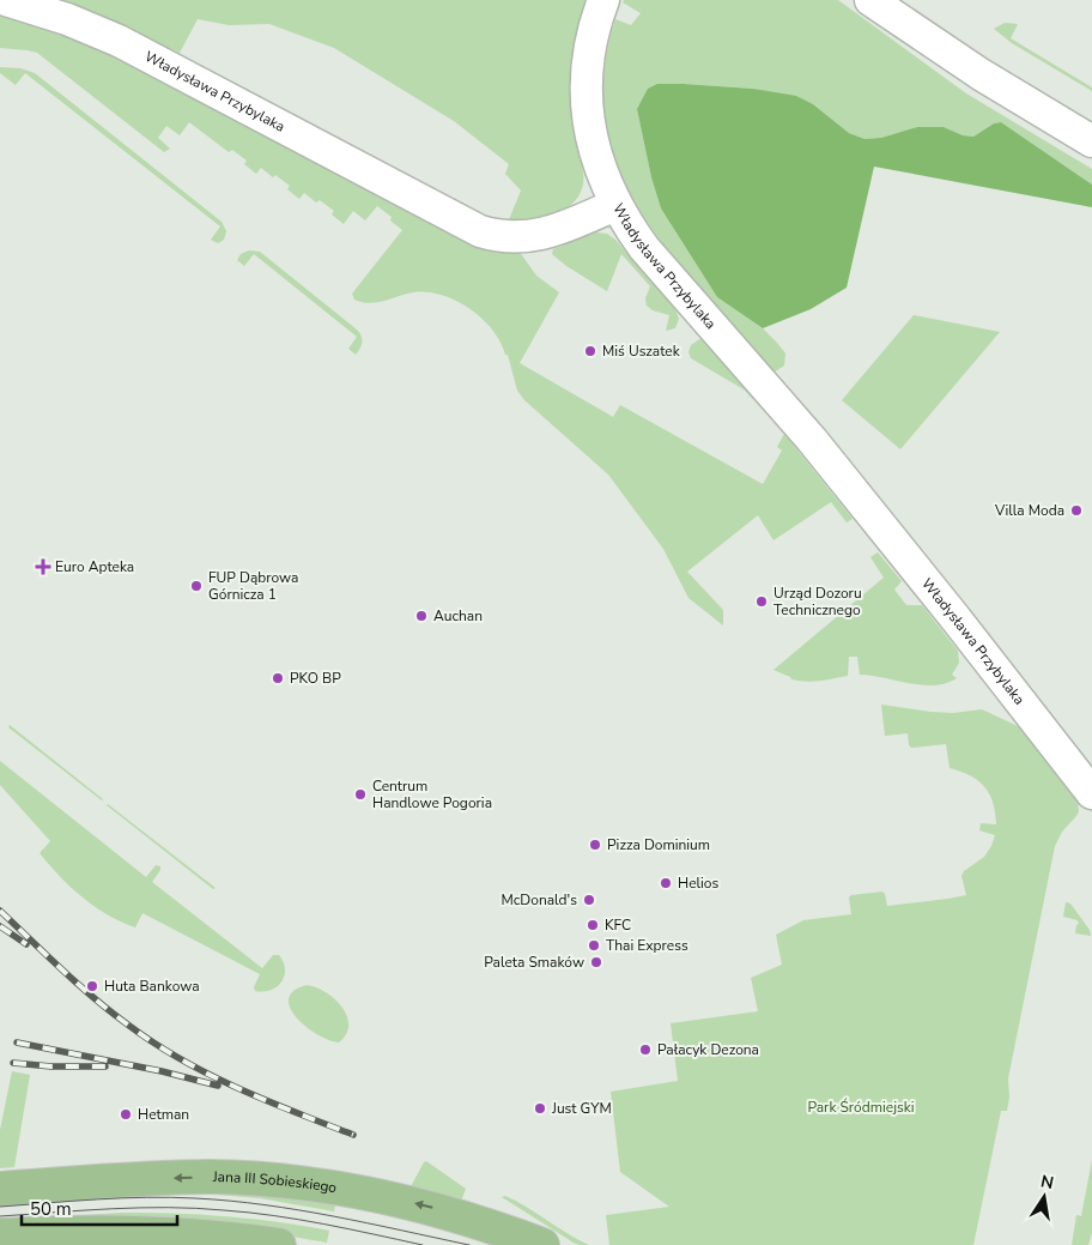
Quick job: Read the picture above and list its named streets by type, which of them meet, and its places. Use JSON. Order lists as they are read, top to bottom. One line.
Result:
{"streets":{"main road":["Jana III Sobieskiego"],"street":["Władysława Przybylaka"]},"parks":["Park Śródmiejski"],"places":{"other":["Miś Uszatek","Villa Moda","FUP Dąbrowa Górnicza 1","Urząd Dozoru Technicznego","Auchan","PKO BP","Centrum Handlowe Pogoria","Pizza Dominium","Helios","McDonald's","KFC","Thai Express","Paleta Smaków","Huta Bankowa","Pałacyk Dezona","Just GYM","Hetman"],"health":["Euro Apteka"]},"scale_bar":"50 m","north":"top"}
